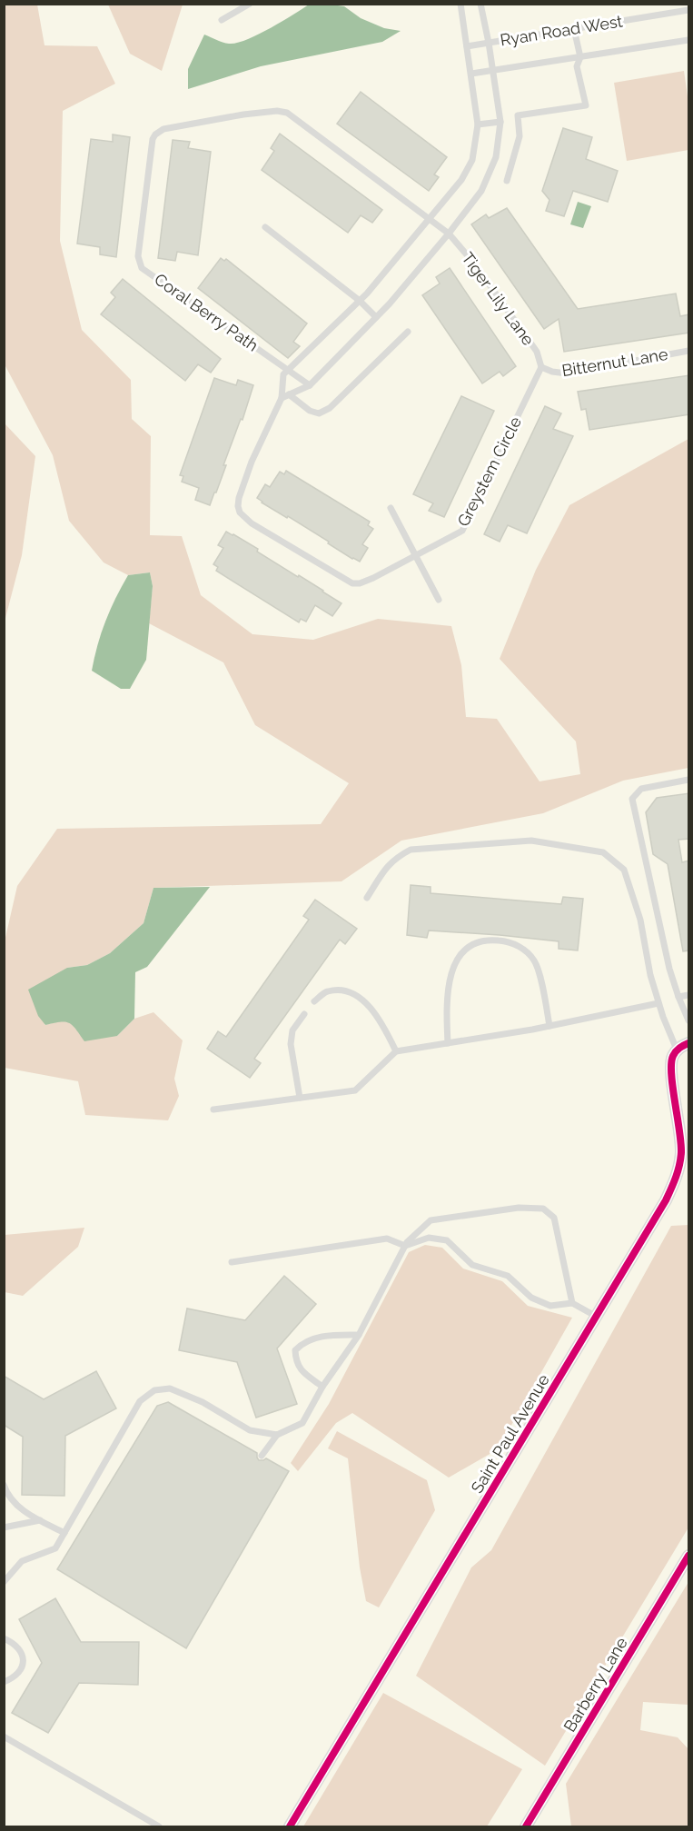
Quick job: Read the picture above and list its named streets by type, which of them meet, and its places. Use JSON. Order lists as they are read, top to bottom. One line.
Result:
{"streets":{"street":["Saint Paul Avenue","Barberry Lane"],"lane":["Ryan Road West","Tiger Lily Lane","Coral Berry Path","Bitternut Lane","Greystem Circle"]},"crossings":[["Tiger Lily Lane","Coral Berry Path"],["Tiger Lily Lane","Bitternut Lane"],["Tiger Lily Lane","Greystem Circle"],["Coral Berry Path","Greystem Circle"],["Bitternut Lane","Greystem Circle"]]}
